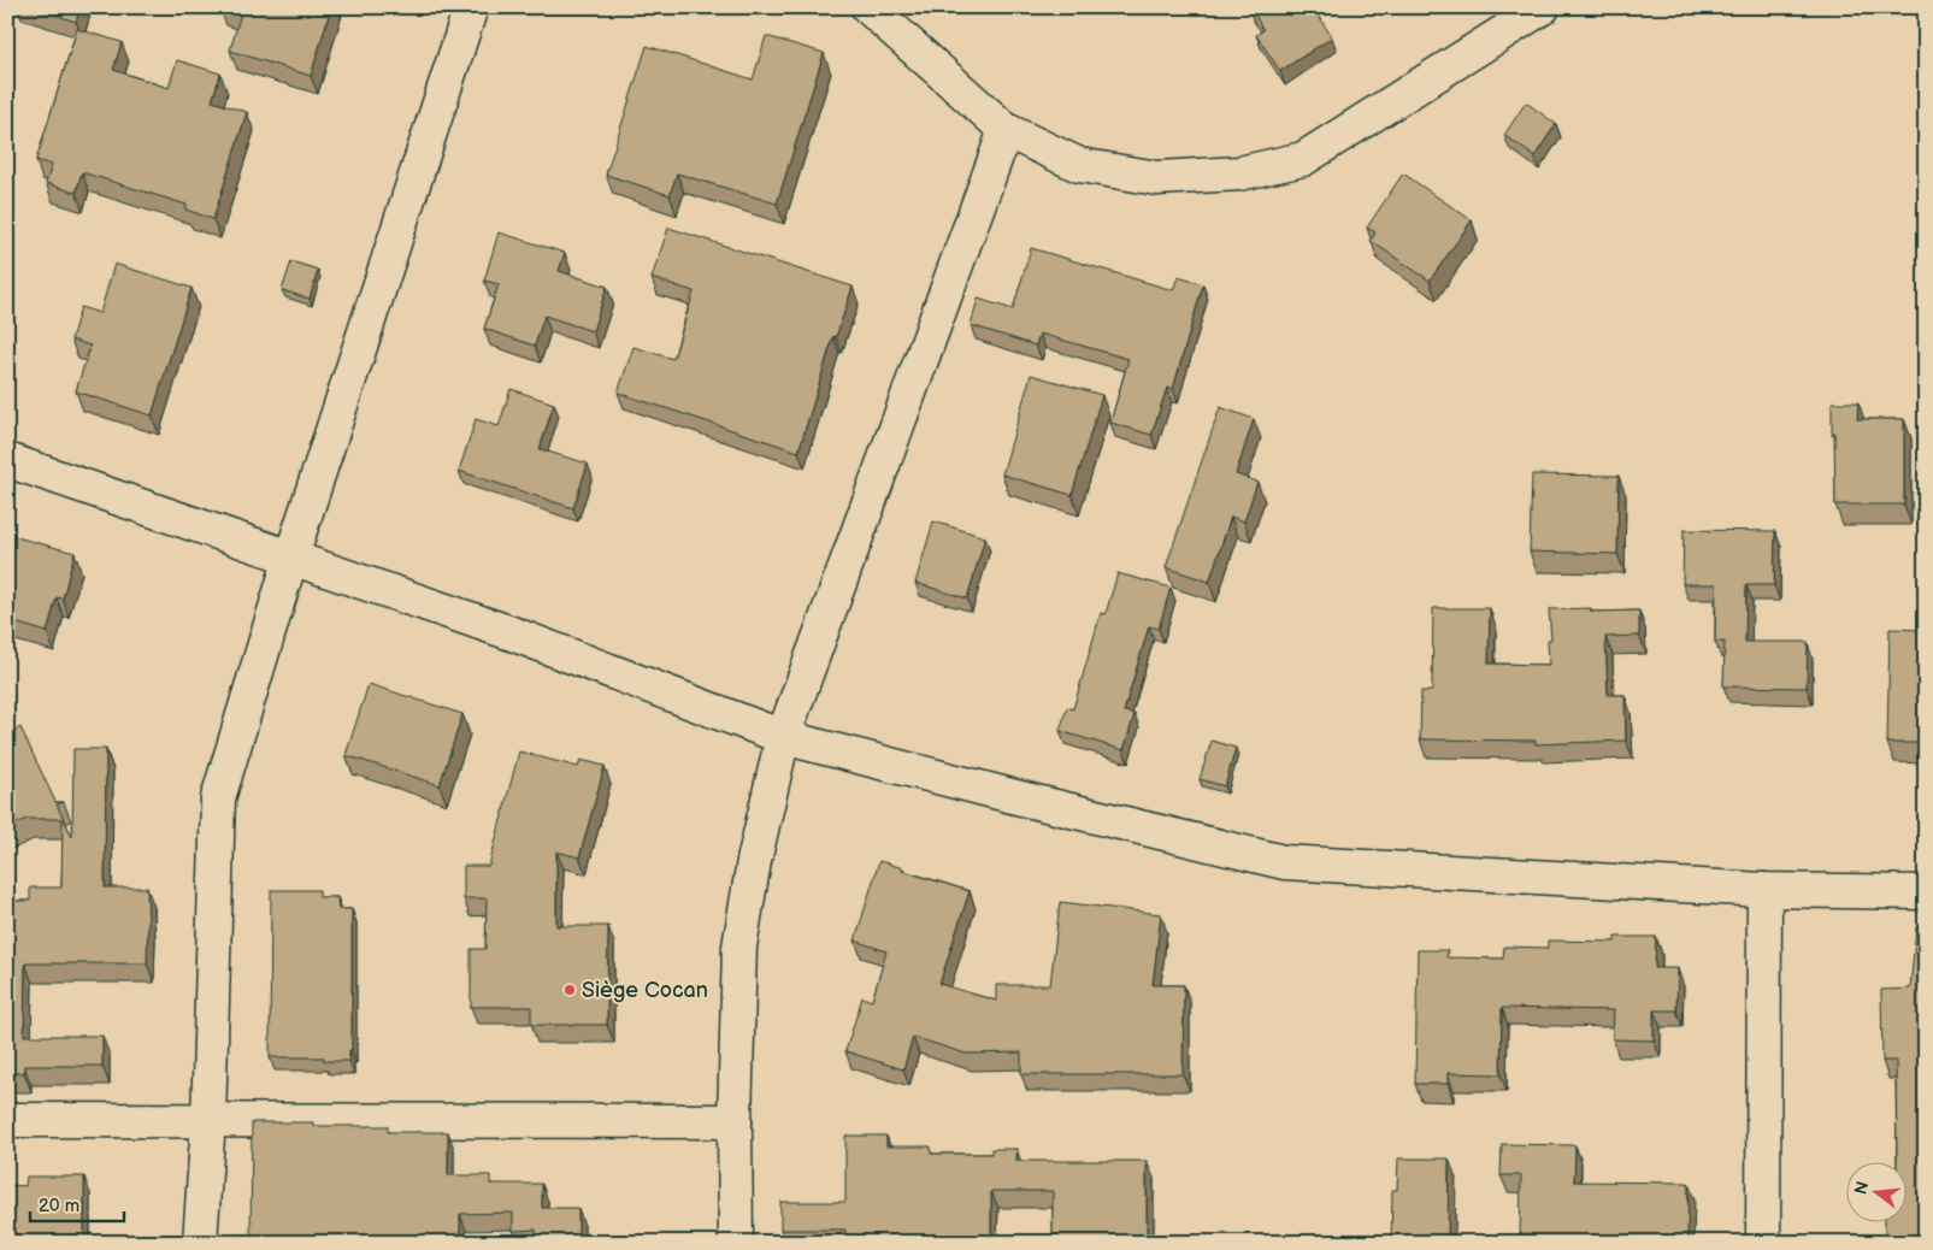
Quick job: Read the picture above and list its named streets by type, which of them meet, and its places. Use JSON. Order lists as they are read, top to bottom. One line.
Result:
{"places":["Siège Cocan"],"scale_bar":"20 m","north":"left"}
